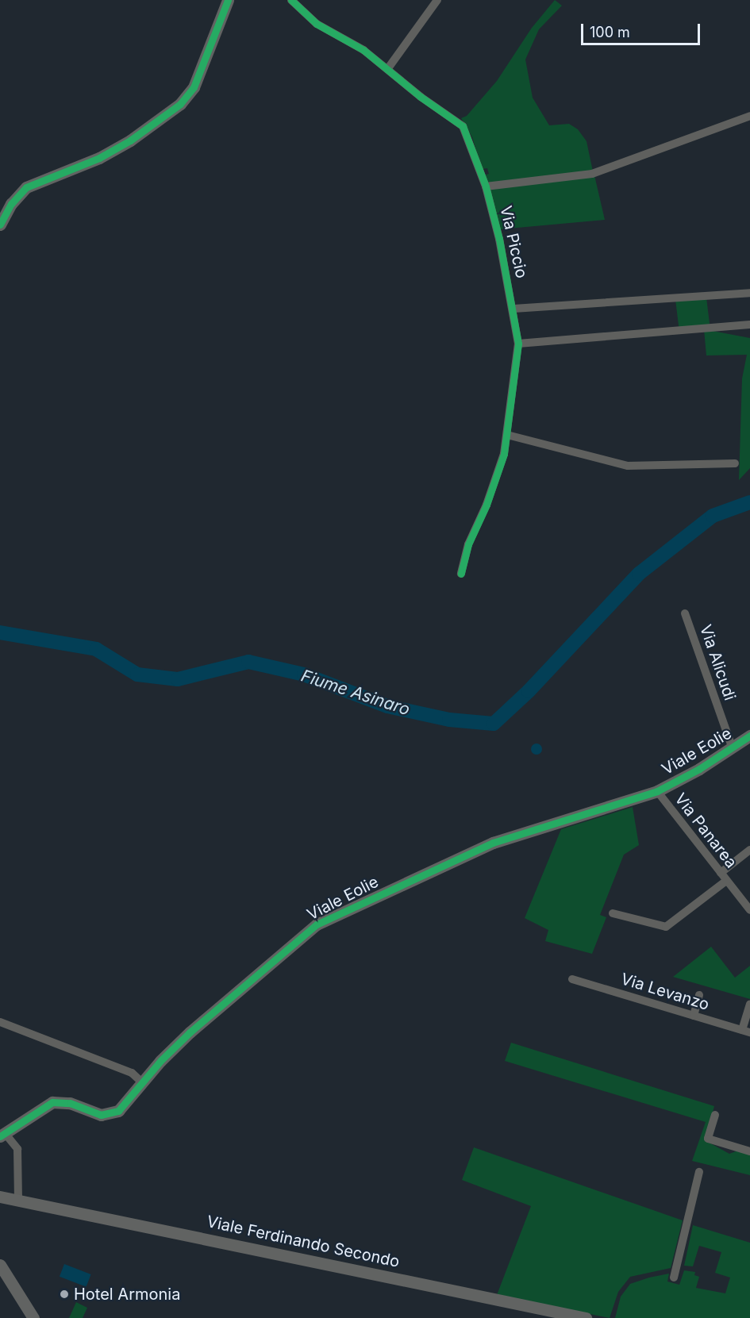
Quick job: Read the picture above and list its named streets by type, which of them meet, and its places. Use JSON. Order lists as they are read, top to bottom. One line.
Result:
{"streets":{"street":["Via Piccio","Via Alicudi","Viale Eolie","Via Panarea","Via Levanzo","Viale Ferdinando Secondo"]},"crossings":[["Via Alicudi","Viale Eolie"],["Viale Eolie","Via Panarea"]],"water":["Fiume Asinaro"],"places":["Hotel Armonia"],"scale_bar":"100 m"}
